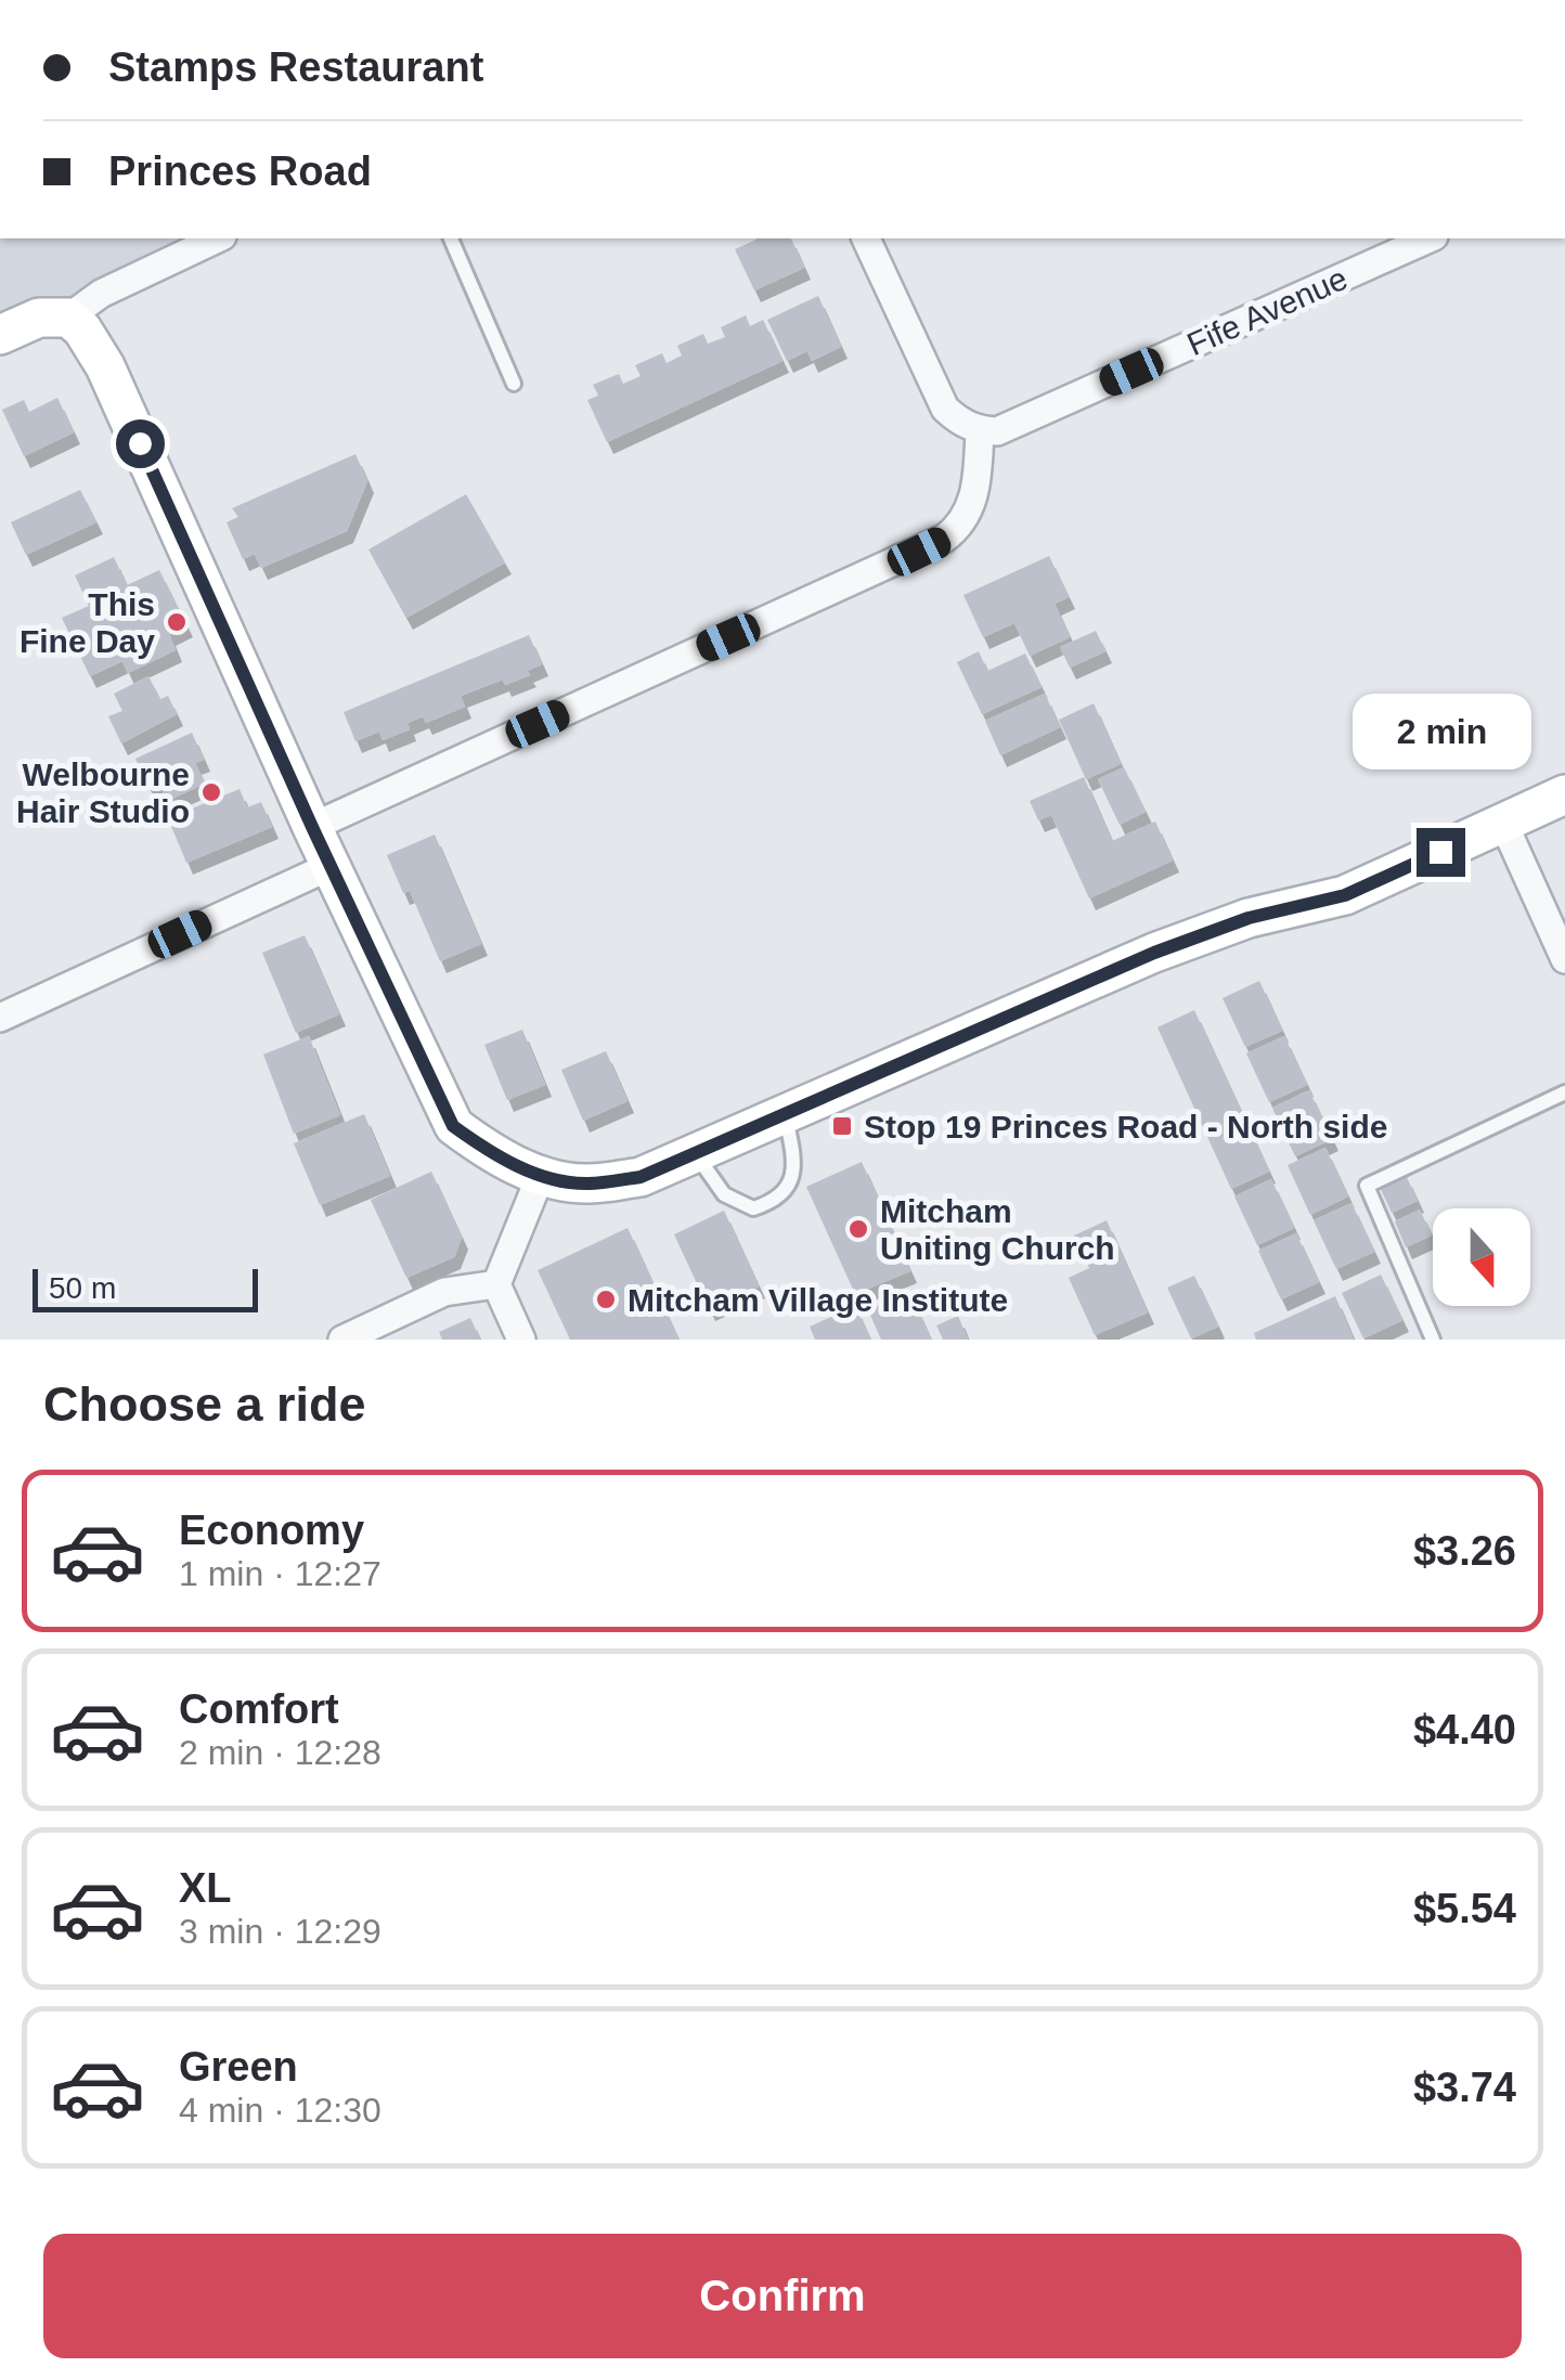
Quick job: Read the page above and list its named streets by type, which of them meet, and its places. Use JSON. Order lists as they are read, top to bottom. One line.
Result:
{"streets":{"street":["Fife Avenue"]},"places":{"other":["This Fine Day","Welbourne Hair Studio","Mitcham Uniting Church","Mitcham Village Institute"],"transit":["Stop 19 Princes Road - North side"]},"scale_bar":"50 m","north":"bottom","page":{"banner":["Stamps Restaurant","Princes Road"],"bubble":"2 min","scale":"50 m","heading":"Choose a ride","list":[{"name":"Economy","note":"1 min · 12:27","value":"$3.26"},{"name":"Comfort","note":"2 min · 12:28","value":"$4.40"},{"name":"XL","note":"3 min · 12:29","value":"$5.54"},{"name":"Green","note":"4 min · 12:30","value":"$3.74"}],"buttons":"Confirm"}}
